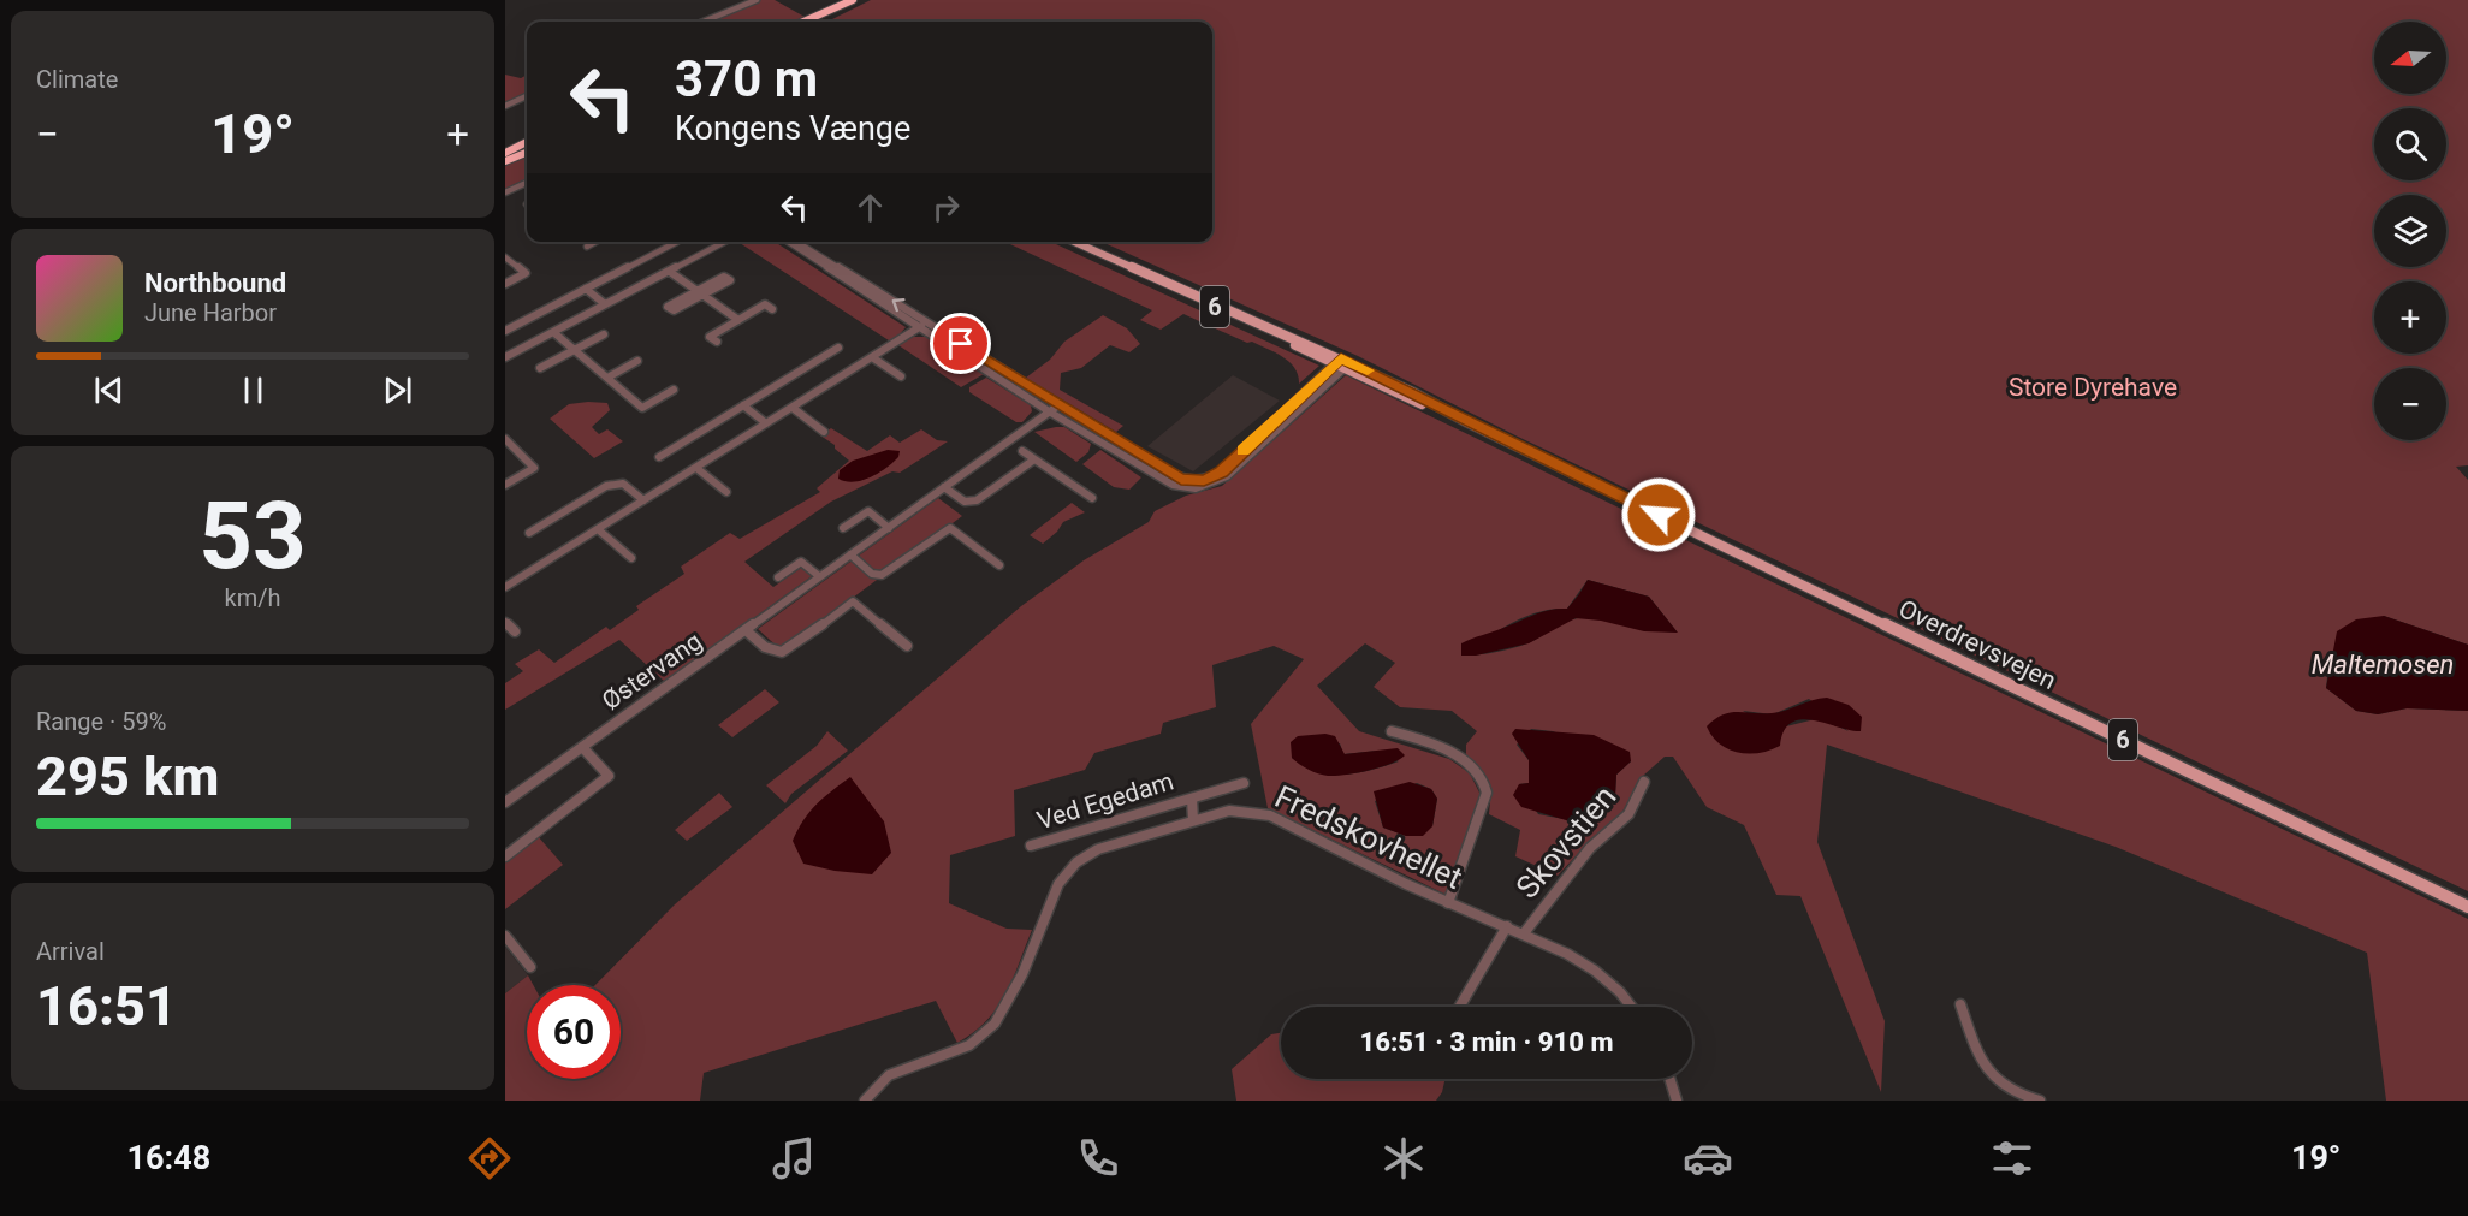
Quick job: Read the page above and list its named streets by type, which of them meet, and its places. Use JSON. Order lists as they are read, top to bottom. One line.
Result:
{"streets":{"main road":["6","Overdrevsvejen"],"street":["Østervang","Ved Egedam","Fredskovhellet","Skovstien"]},"crossings":[["Ved Egedam","Fredskovhellet"],["Fredskovhellet","Skovstien"]],"water":["Maltemosen"],"parks":["Store Dyrehave"],"north":"left","page":{"tile":["Climate",["53","km/h"],["Range · 59%","295 km"],["Arrival","16:51"]],"map_buttons":["+","−"],"turn":["370 m","Kongens Vænge"],"heat":["−","19°","+"],"song":["Northbound","June Harbor"],"limit":"60","trip":"16:51 · 3 min · 910 m","tabs":["16:48","19°"]}}
